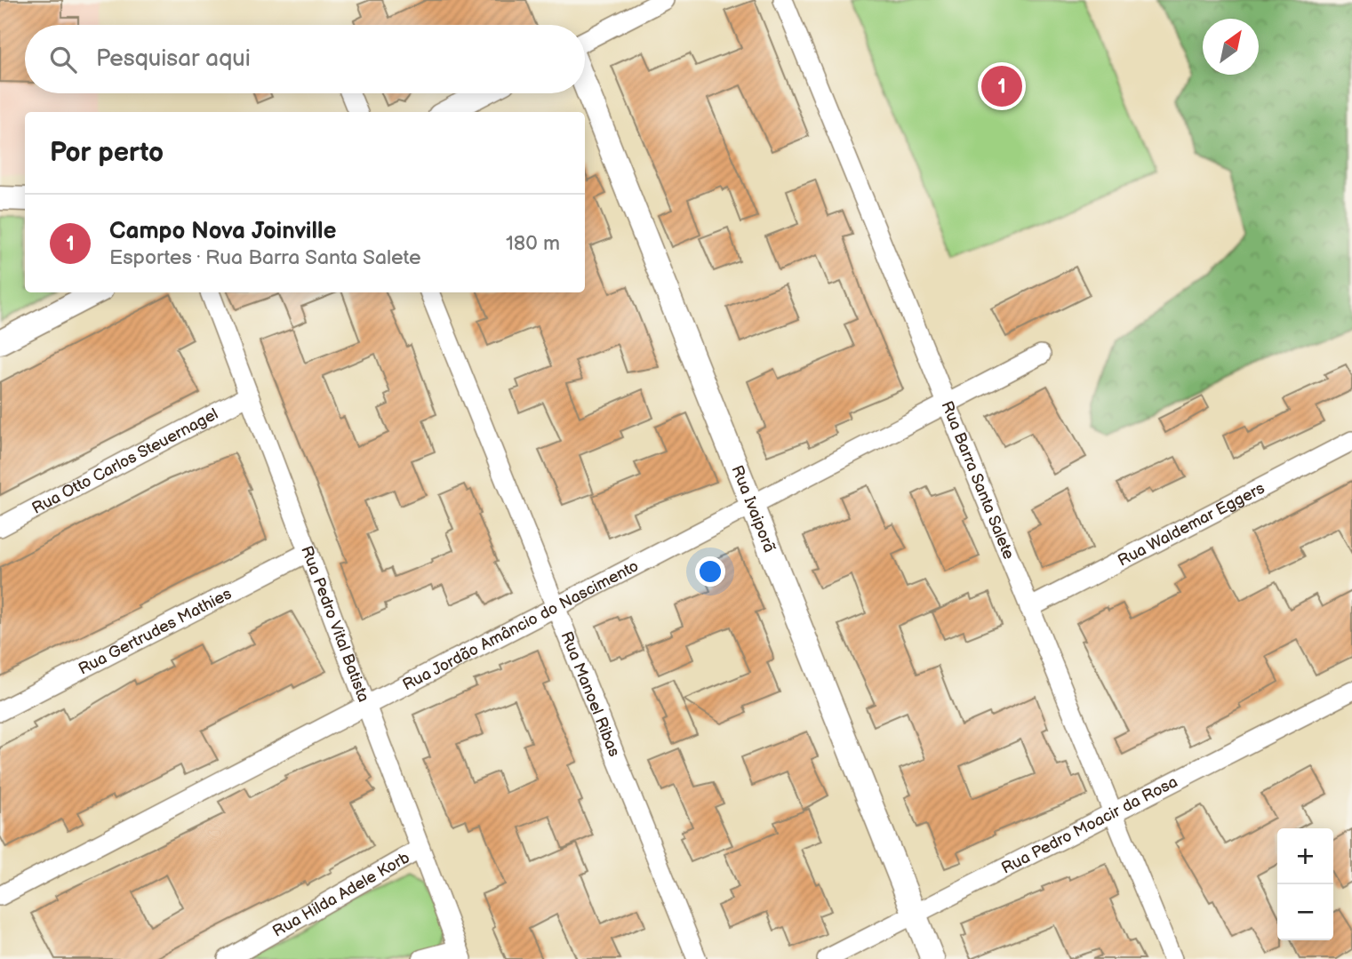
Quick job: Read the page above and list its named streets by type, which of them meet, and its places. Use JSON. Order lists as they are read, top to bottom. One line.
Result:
{"streets":{"street":["Rua Otto Carlos Steuernagel","Rua Barra Santa Salete","Rua Ivaiporã","Rua Waldemar Eggers","Rua Pedro Vital Batista","Rua Jordão Amâncio do Nascimento","Rua Gertrudes Mathies","Rua Manoel Ribas","Rua Pedro Moacir da Rosa","Rua Hilda Adele Korb"]},"crossings":[["Rua Otto Carlos Steuernagel","Rua Pedro Vital Batista"],["Rua Barra Santa Salete","Rua Waldemar Eggers"],["Rua Barra Santa Salete","Rua Jordão Amâncio do Nascimento"],["Rua Barra Santa Salete","Rua Pedro Moacir da Rosa"],["Rua Ivaiporã","Rua Jordão Amâncio do Nascimento"],["Rua Ivaiporã","Rua Pedro Moacir da Rosa"],["Rua Pedro Vital Batista","Rua Jordão Amâncio do Nascimento"],["Rua Pedro Vital Batista","Rua Gertrudes Mathies"],["Rua Pedro Vital Batista","Rua Hilda Adele Korb"],["Rua Jordão Amâncio do Nascimento","Rua Manoel Ribas"]],"north":"top right","page":{"search":"Pesquisar aqui","pins":"1","heading":"Por perto","list":[{"mark":"1","name":"Campo Nova Joinville","note":"Esportes · Rua Barra Santa Salete","value":"180 m"}],"map_buttons":["+","−"]}}
